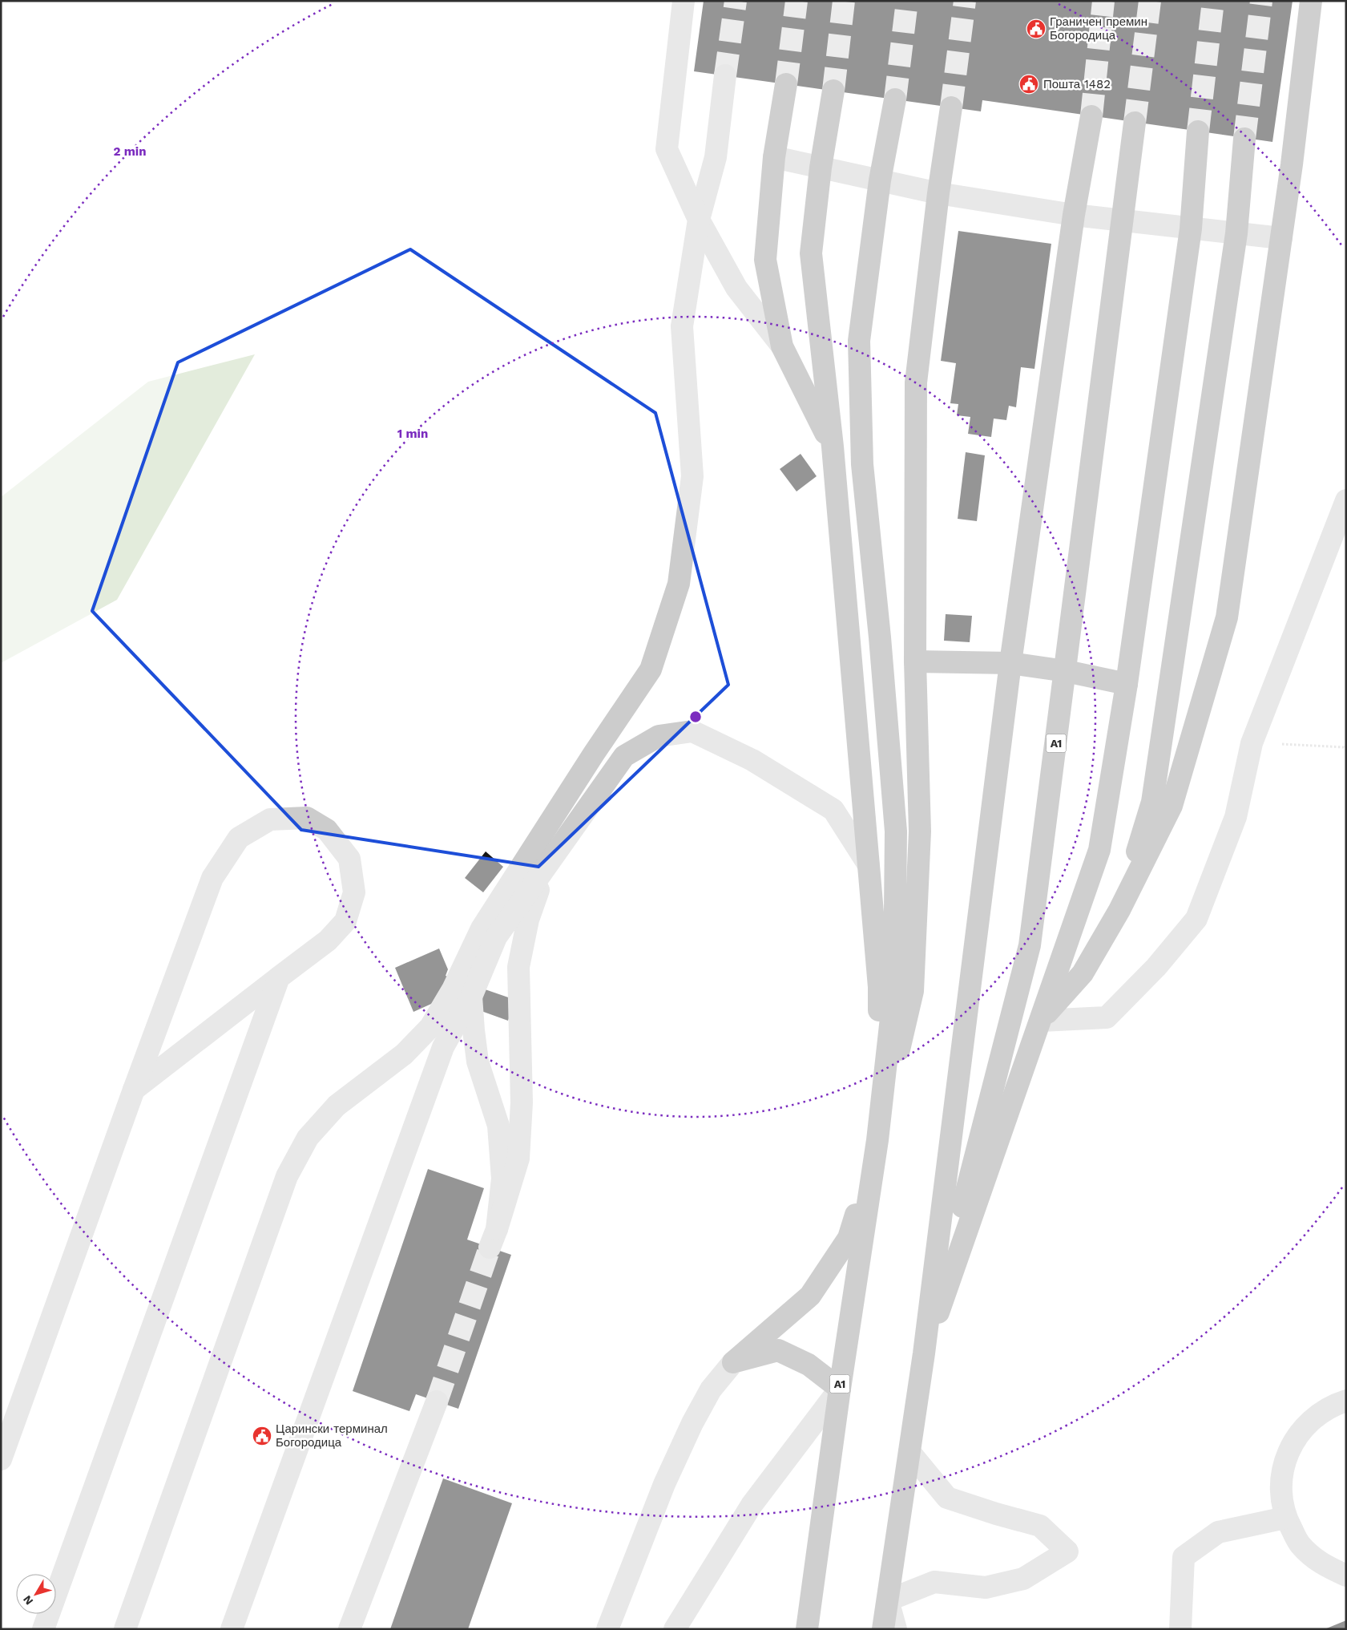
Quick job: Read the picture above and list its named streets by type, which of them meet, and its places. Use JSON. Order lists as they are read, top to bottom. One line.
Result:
{"streets":{"highway":["A1"]},"places":{"public building":["Граничен премин Богородица","Пошта 1482","Царински терминал Богородица"]},"north":"bottom left","rings":["2 min","1 min"]}
